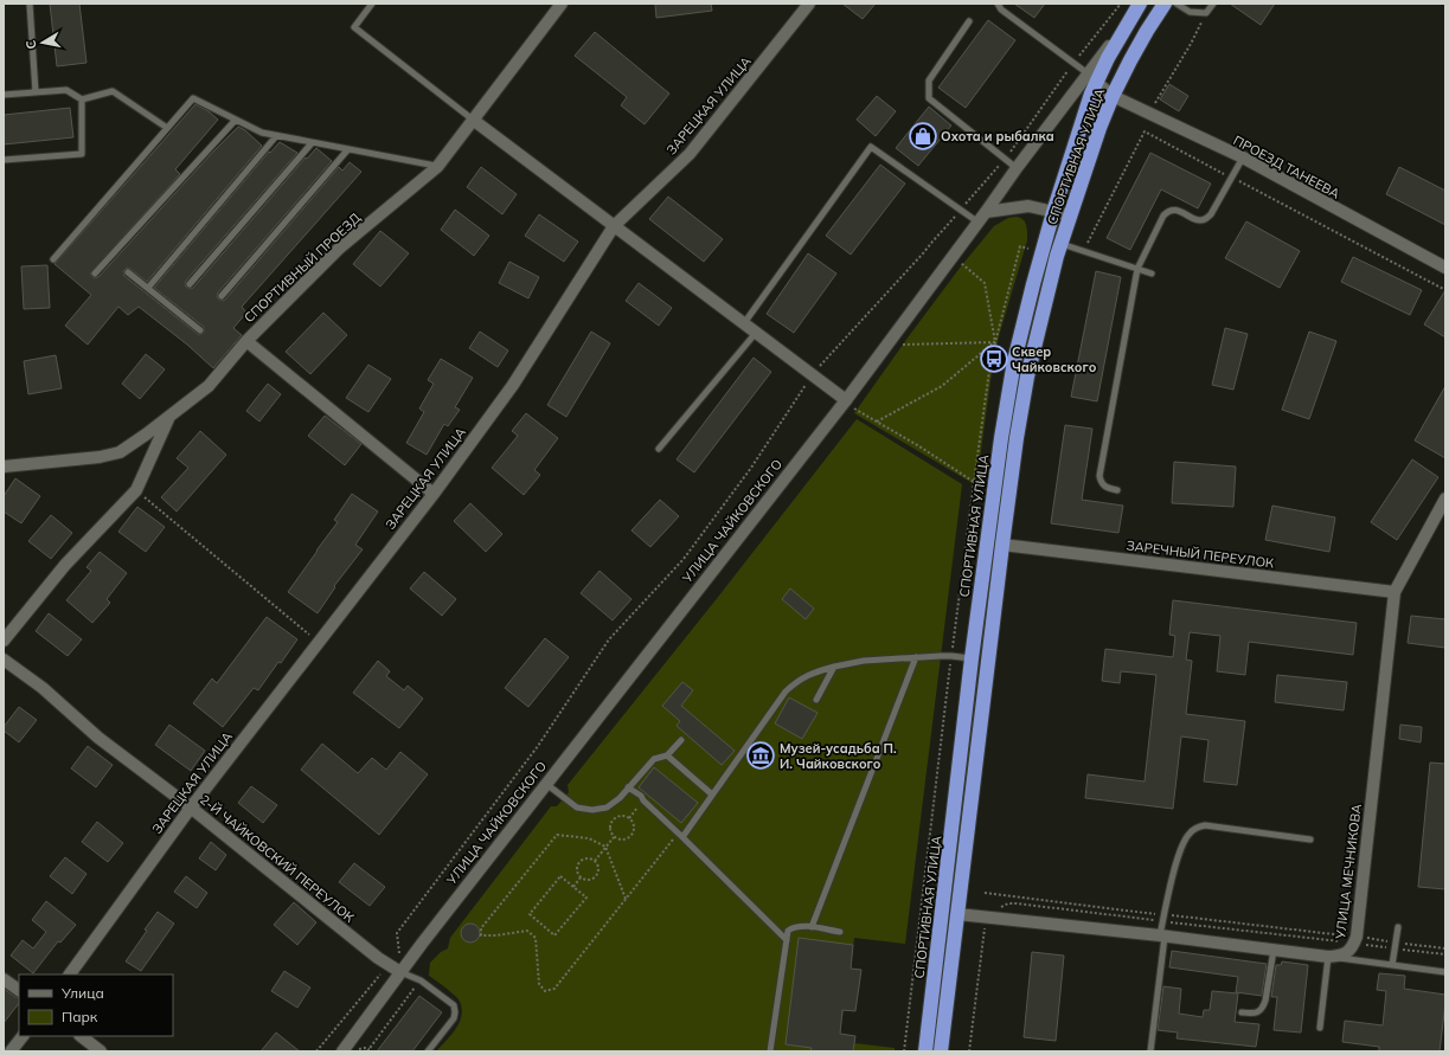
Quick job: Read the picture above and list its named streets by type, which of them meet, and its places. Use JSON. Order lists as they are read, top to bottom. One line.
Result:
{"streets":{"highway":["СПОРТИВНАЯ УЛИЦА"],"street":["ЗАРЕЦКАЯ УЛИЦА","ПРОЕЗД ТАНЕЕВА","СПОРТИВНЫЙ ПРОЕЗД","УЛИЦА ЧАЙКОВСКОГО","ЗАРЕЧНЫЙ ПЕРЕУЛОК","2-Й ЧАЙКОВСКИЙ ПЕРЕУЛОК","УЛИЦА МЕЧНИКОВА"]},"crossings":[["ЗАРЕЦКАЯ УЛИЦА","2-Й ЧАЙКОВСКИЙ ПЕРЕУЛОК"],["СПОРТИВНАЯ УЛИЦА","ПРОЕЗД ТАНЕЕВА"],["СПОРТИВНАЯ УЛИЦА","УЛИЦА ЧАЙКОВСКОГО"],["СПОРТИВНАЯ УЛИЦА","ЗАРЕЧНЫЙ ПЕРЕУЛОК"],["СПОРТИВНАЯ УЛИЦА","УЛИЦА МЕЧНИКОВА"],["ПРОЕЗД ТАНЕЕВА","УЛИЦА ЧАЙКОВСКОГО"],["УЛИЦА ЧАЙКОВСКОГО","2-Й ЧАЙКОВСКИЙ ПЕРЕУЛОК"],["ЗАРЕЧНЫЙ ПЕРЕУЛОК","УЛИЦА МЕЧНИКОВА"]],"places":{"shop":["Охота и рыбалка"],"bus stop":["Сквер Чайковского"],"museum":["Музей-усадьба П. И. Чайковского"]},"legend":["Улица","Парк"],"north":"left"}
